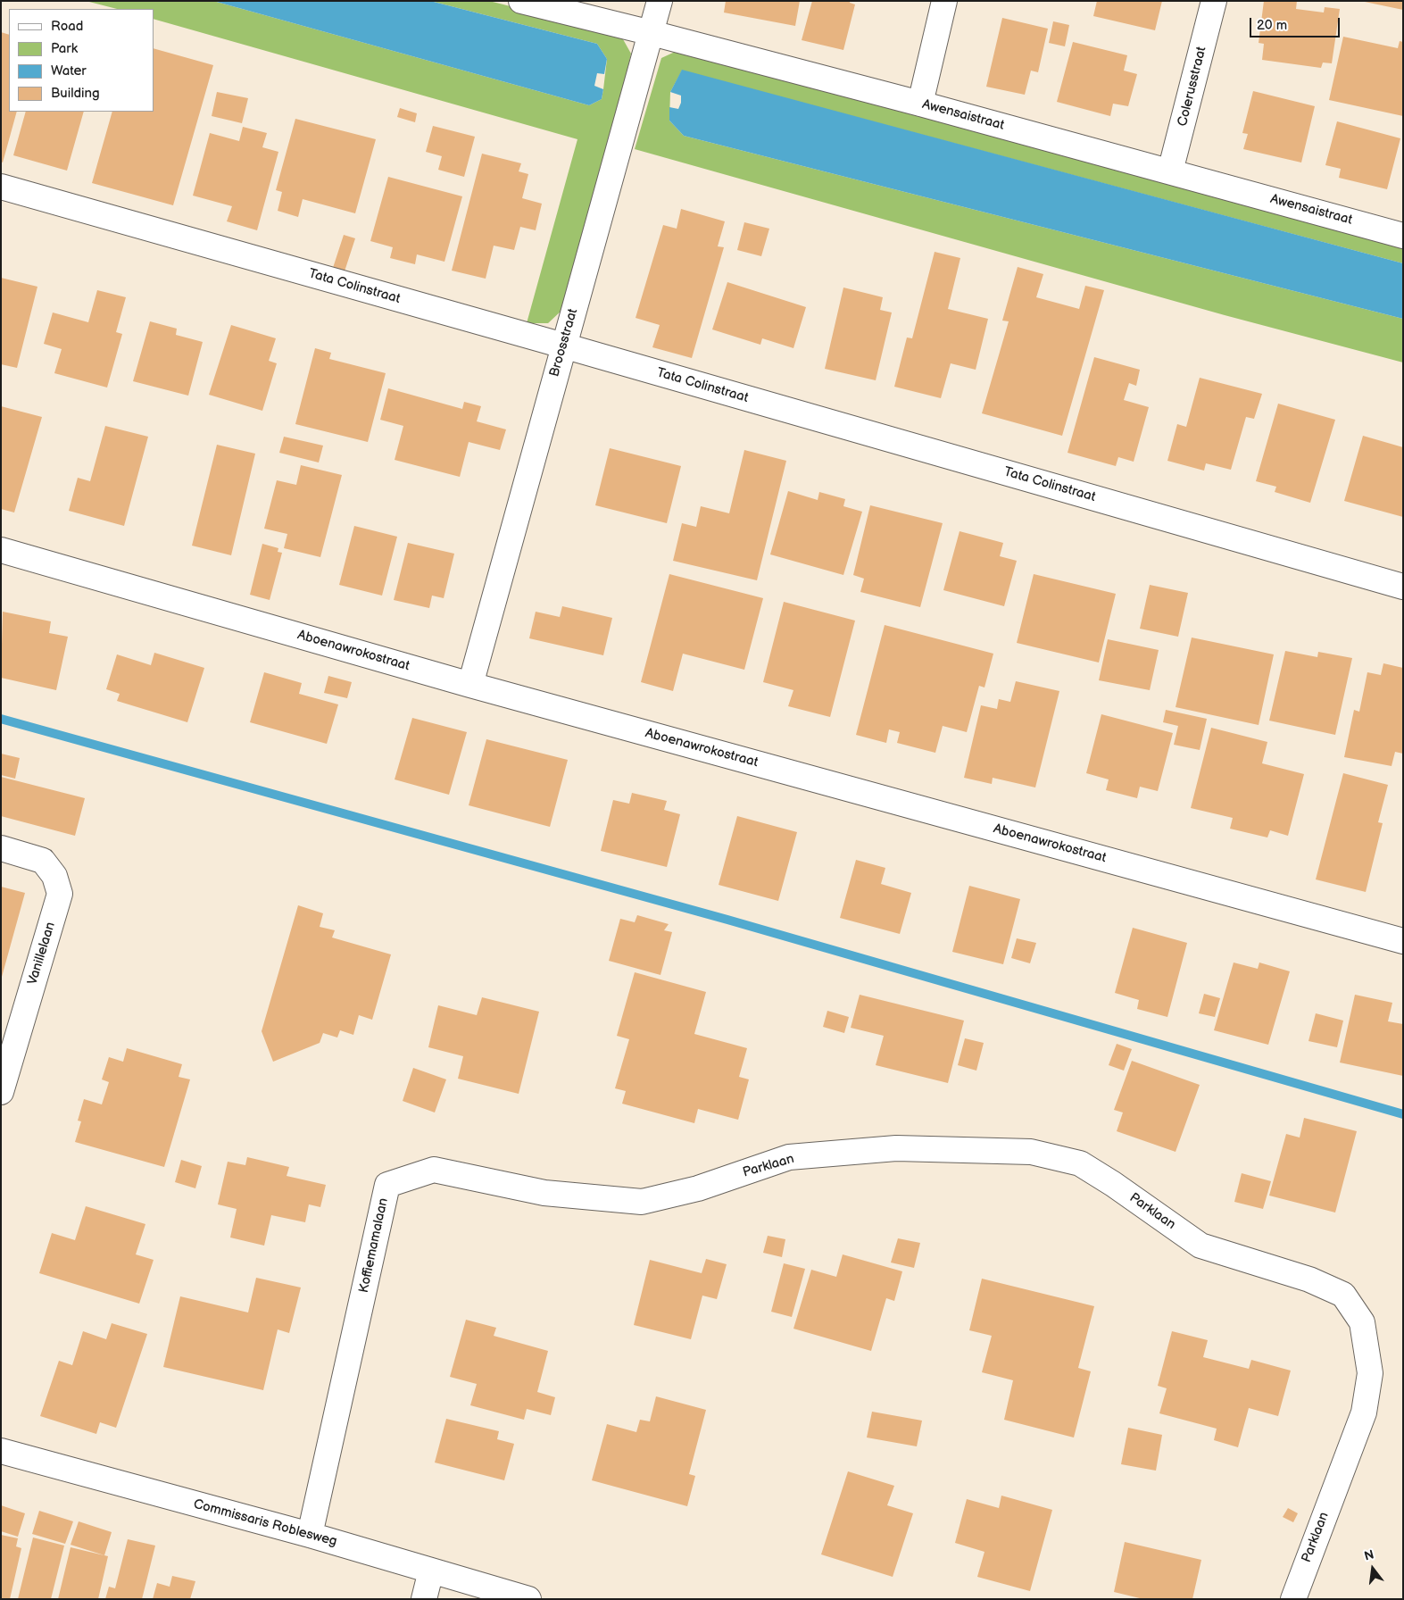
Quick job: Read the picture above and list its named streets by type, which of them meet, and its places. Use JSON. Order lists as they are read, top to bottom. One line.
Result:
{"streets":{"street":["Colerusstraat","Awensaistraat","Tata Colinstraat","Broosstraat","Aboenawrokostraat","Vanillelaan","Parklaan","Koffiemamalaan","Commissaris Roblesweg"]},"crossings":[["Colerusstraat","Awensaistraat"],["Awensaistraat","Broosstraat"],["Tata Colinstraat","Broosstraat"],["Broosstraat","Aboenawrokostraat"],["Parklaan","Koffiemamalaan"],["Koffiemamalaan","Commissaris Roblesweg"]],"legend":["Road","Park","Water","Building"],"scale_bar":"20 m","north":"top"}
